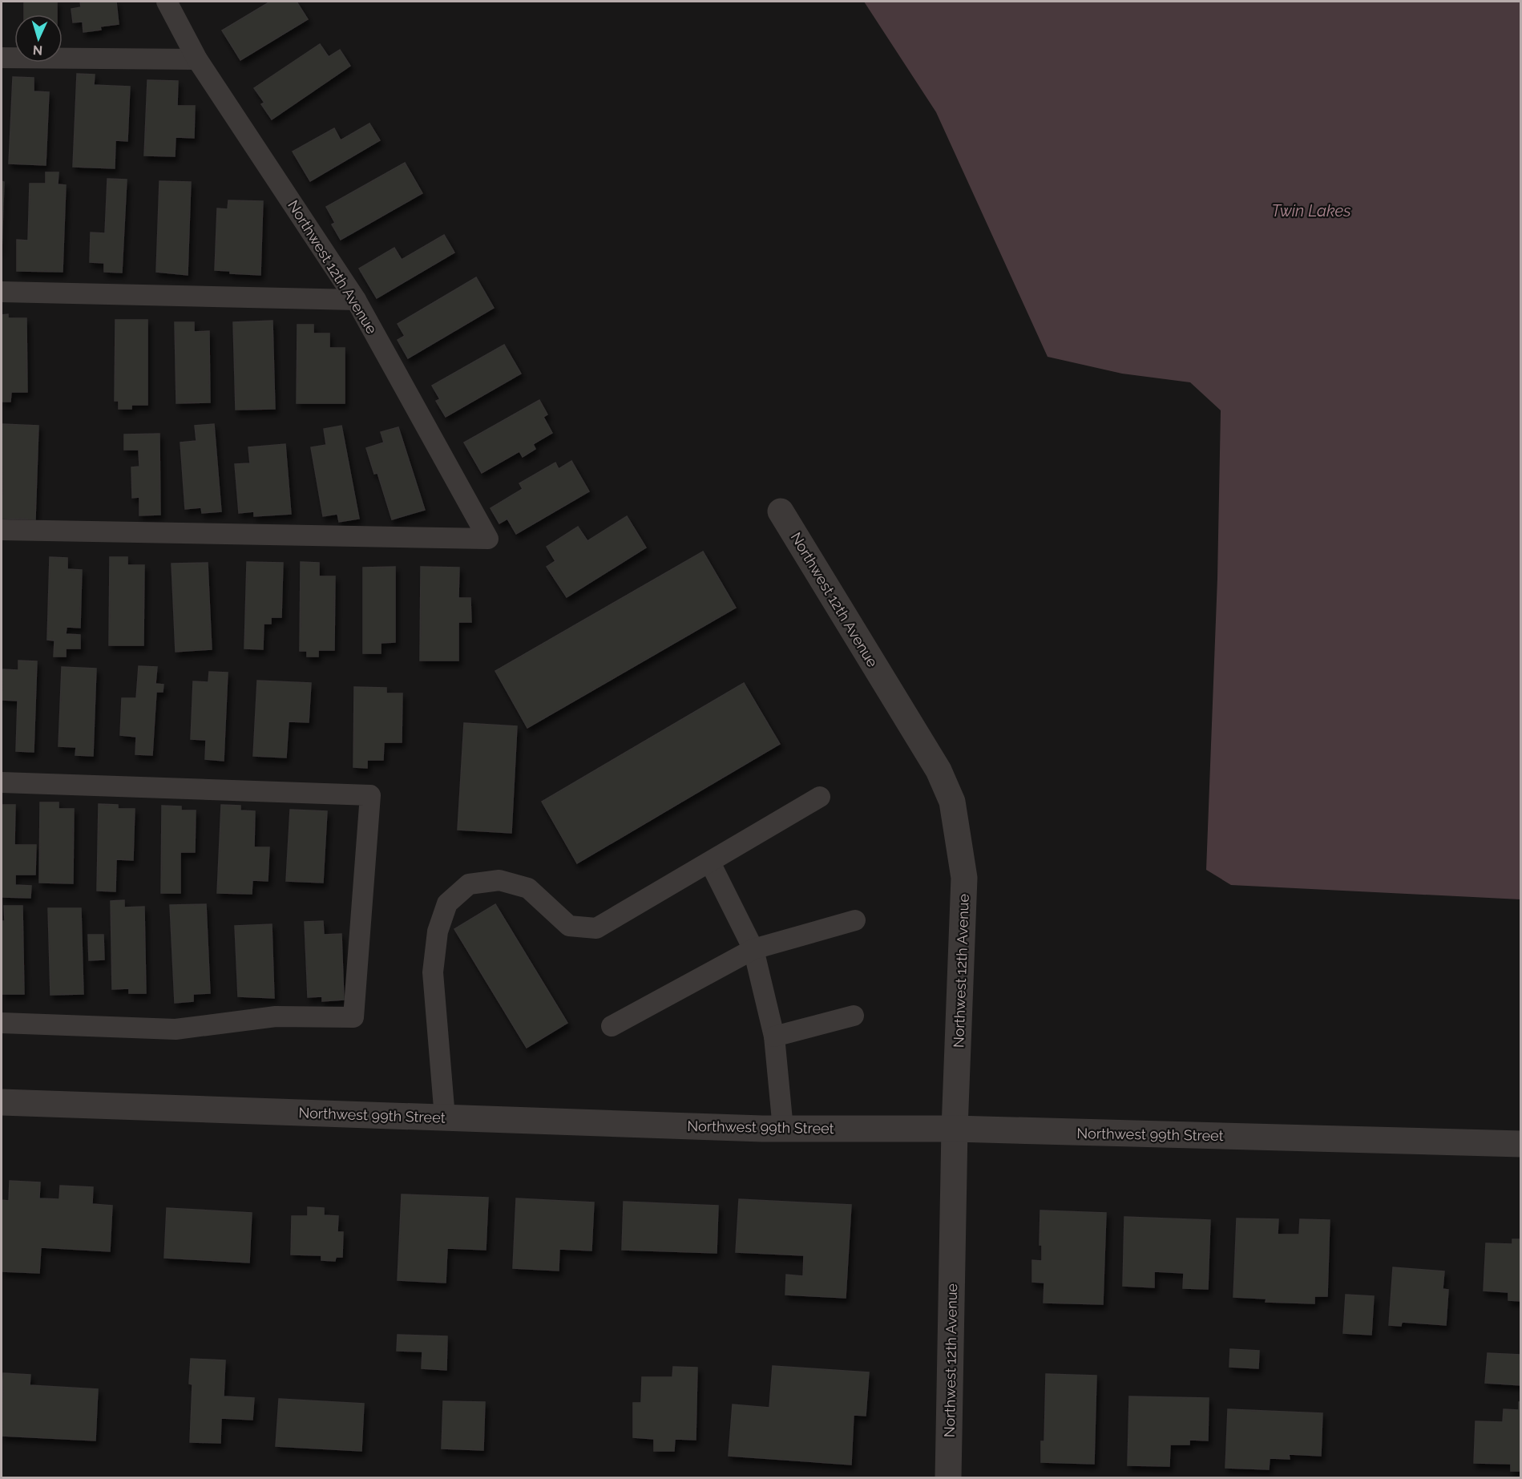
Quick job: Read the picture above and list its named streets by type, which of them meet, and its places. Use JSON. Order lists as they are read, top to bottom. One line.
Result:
{"streets":{"street":["Northwest 12th Avenue","Northwest 99th Street"]},"crossings":[["Northwest 12th Avenue","Northwest 99th Street"]],"water":["Twin Lakes"],"north":"bottom"}
